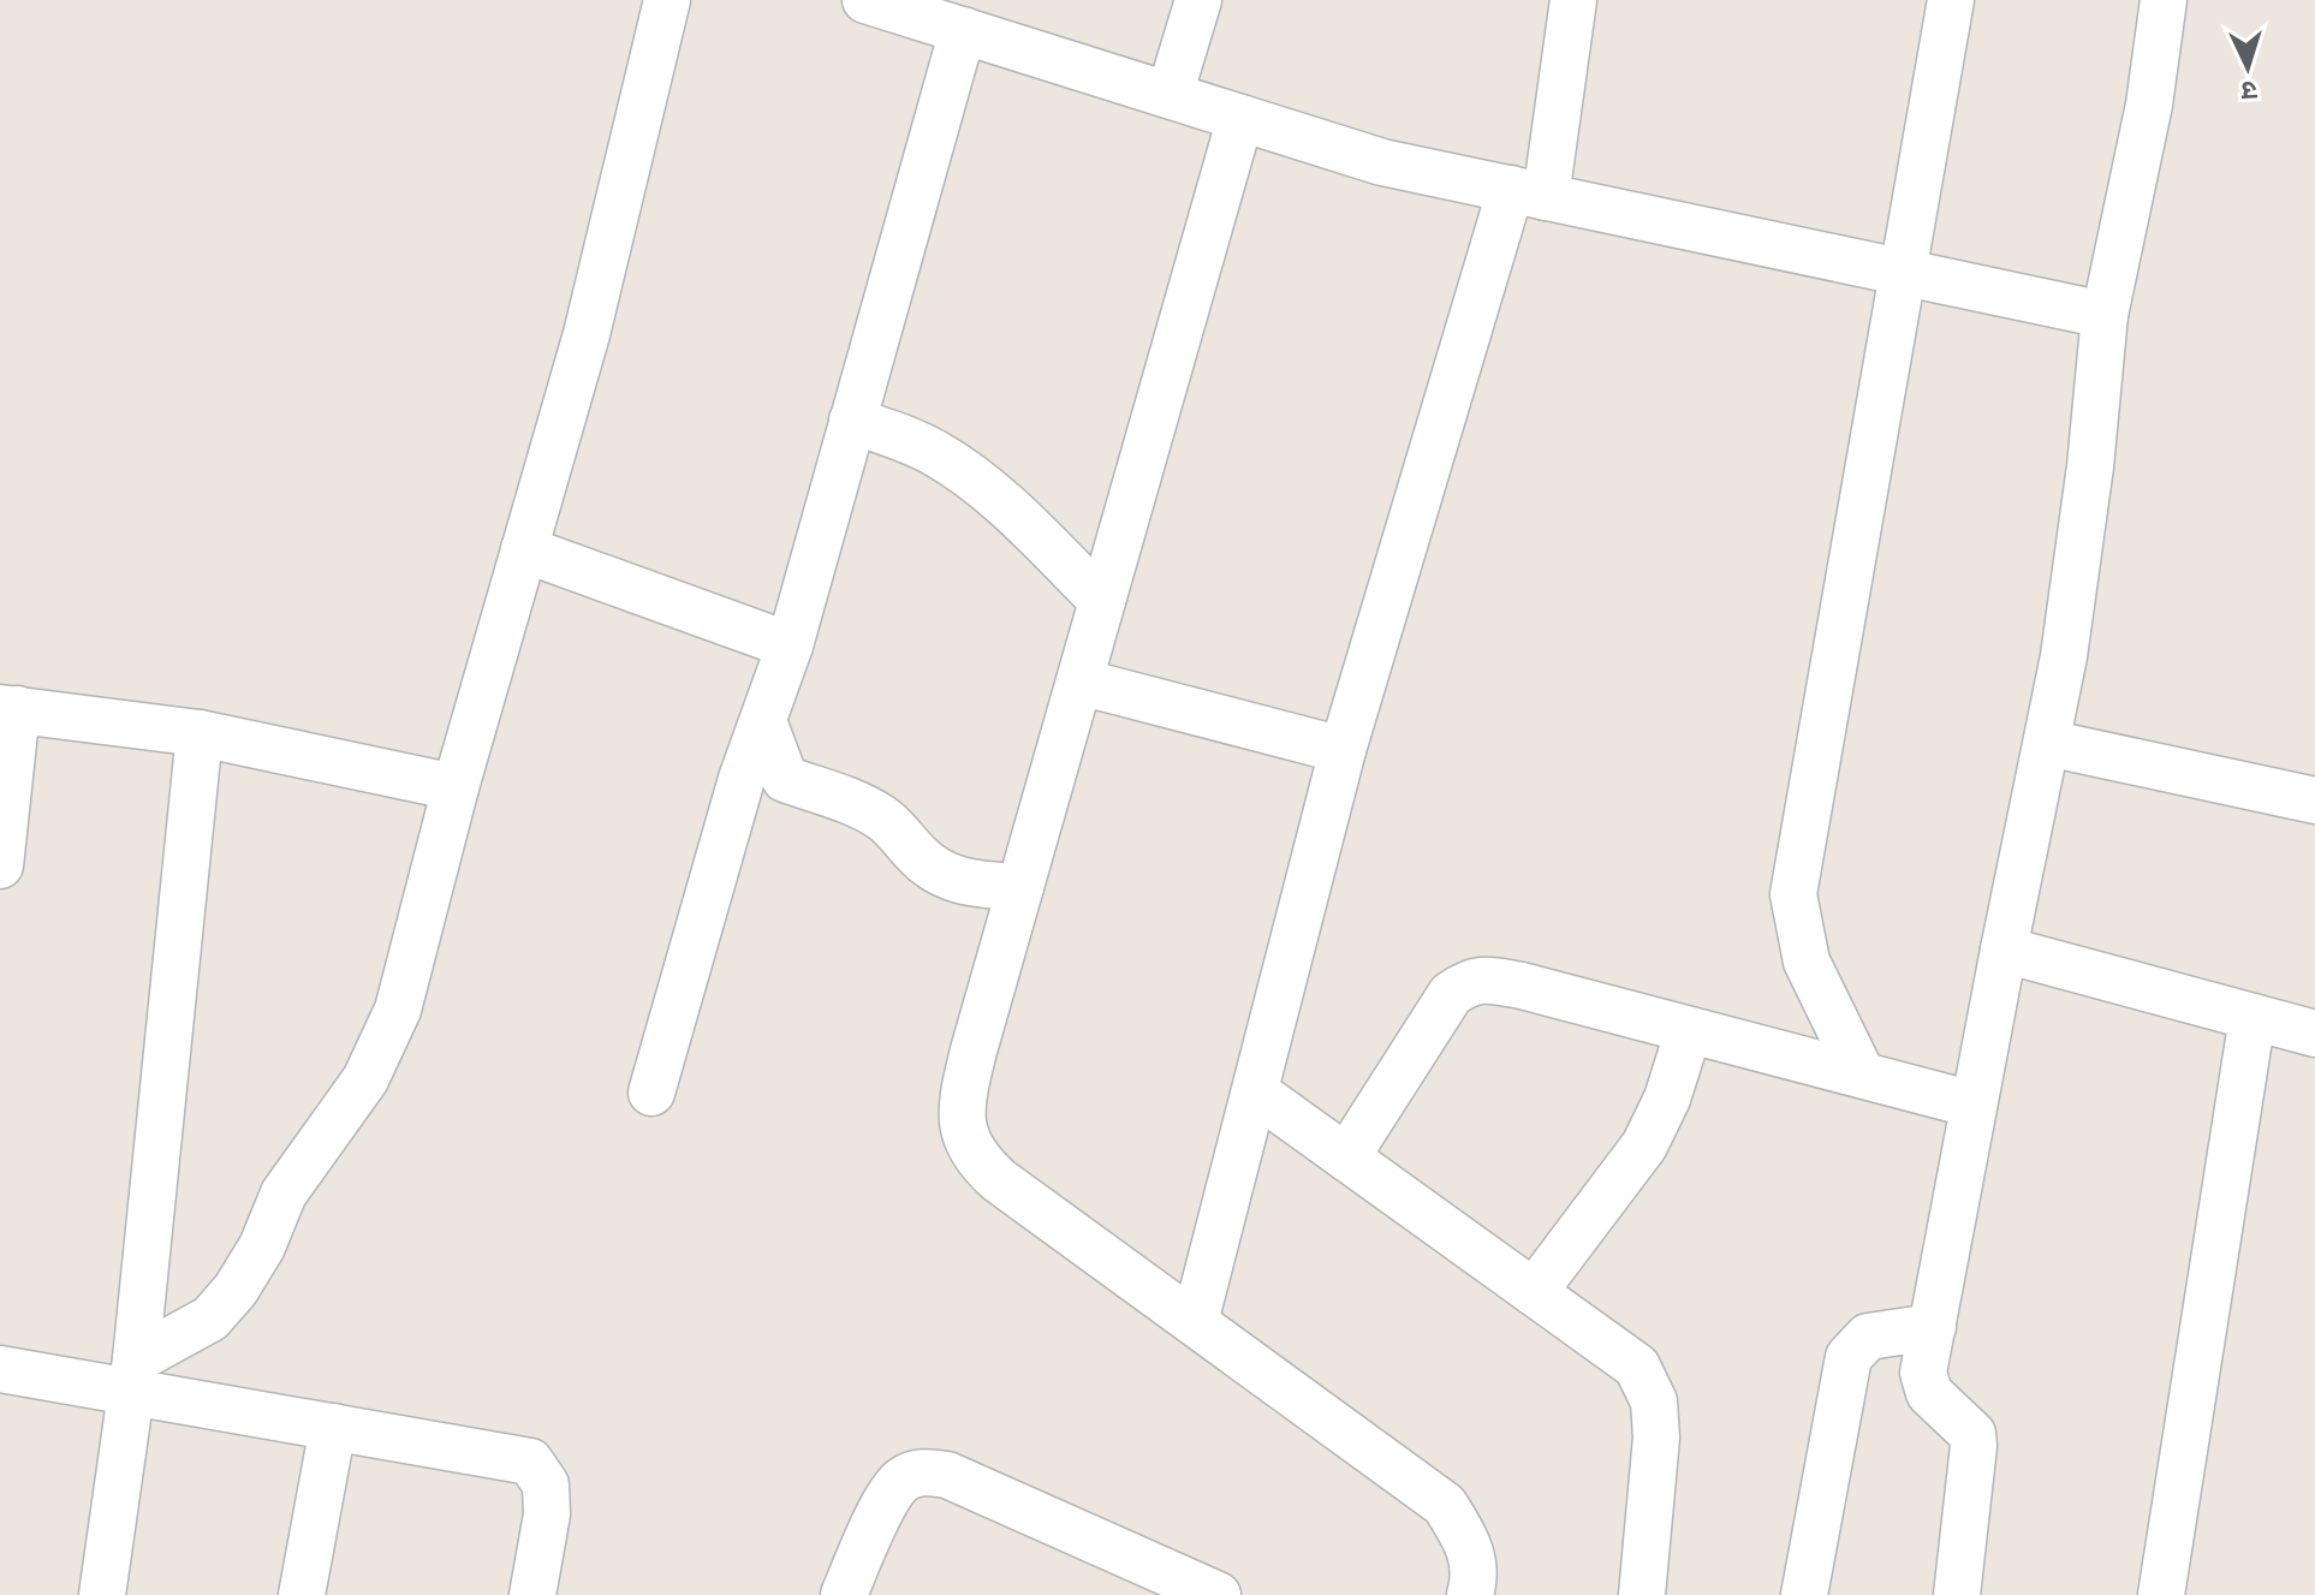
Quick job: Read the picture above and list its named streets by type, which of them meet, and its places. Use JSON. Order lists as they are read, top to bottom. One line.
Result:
{"north":"bottom"}
